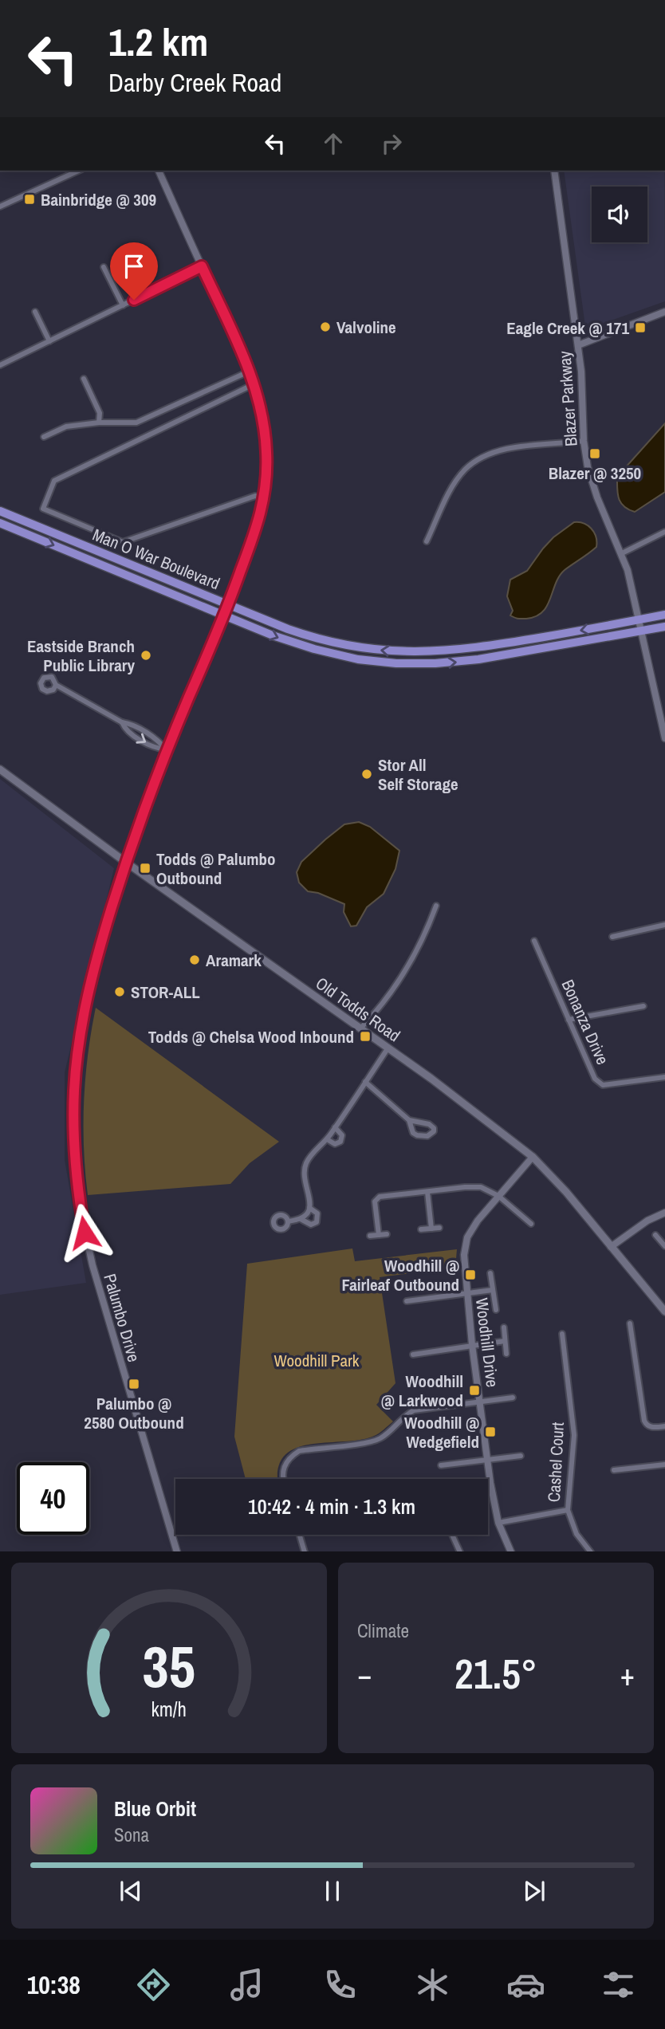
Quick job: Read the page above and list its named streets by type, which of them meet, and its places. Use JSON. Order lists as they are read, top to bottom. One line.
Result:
{"streets":{"main road":["Man O War Boulevard","Old Todds Road"],"street":["Blazer Parkway","Bonanza Drive","Palumbo Drive","Woodhill Drive","Cashel Court"]},"crossings":[["Blazer Parkway","Man O War Boulevard"],["Man O War Boulevard","Palumbo Drive"],["Old Todds Road","Palumbo Drive"],["Old Todds Road","Woodhill Drive"]],"parks":["Woodhill Park"],"places":{"transit":["Bainbridge @ 309","Eagle Creek @ 171","Blazer @ 3250","Todds @ Palumbo Outbound","Todds @ Chelsa Wood Inbound","Woodhill @ Fairleaf Outbound","Palumbo @ 2580 Outbound","Woodhill @ Larkwood","Woodhill @ Wedgefield"],"other":["Valvoline","Eastside Branch Public Library","Stor All Self Storage","Aramark","STOR-ALL"]},"page":{"turn":["1.2 km","Darby Creek Road"],"limit":"40","trip":"10:42 · 4 min · 1.3 km","tile":"Climate","heat":["−","21.5°","+"],"song":["Blue Orbit","Sona"],"tabs":"10:38","gauge":["35","km/h"]}}
